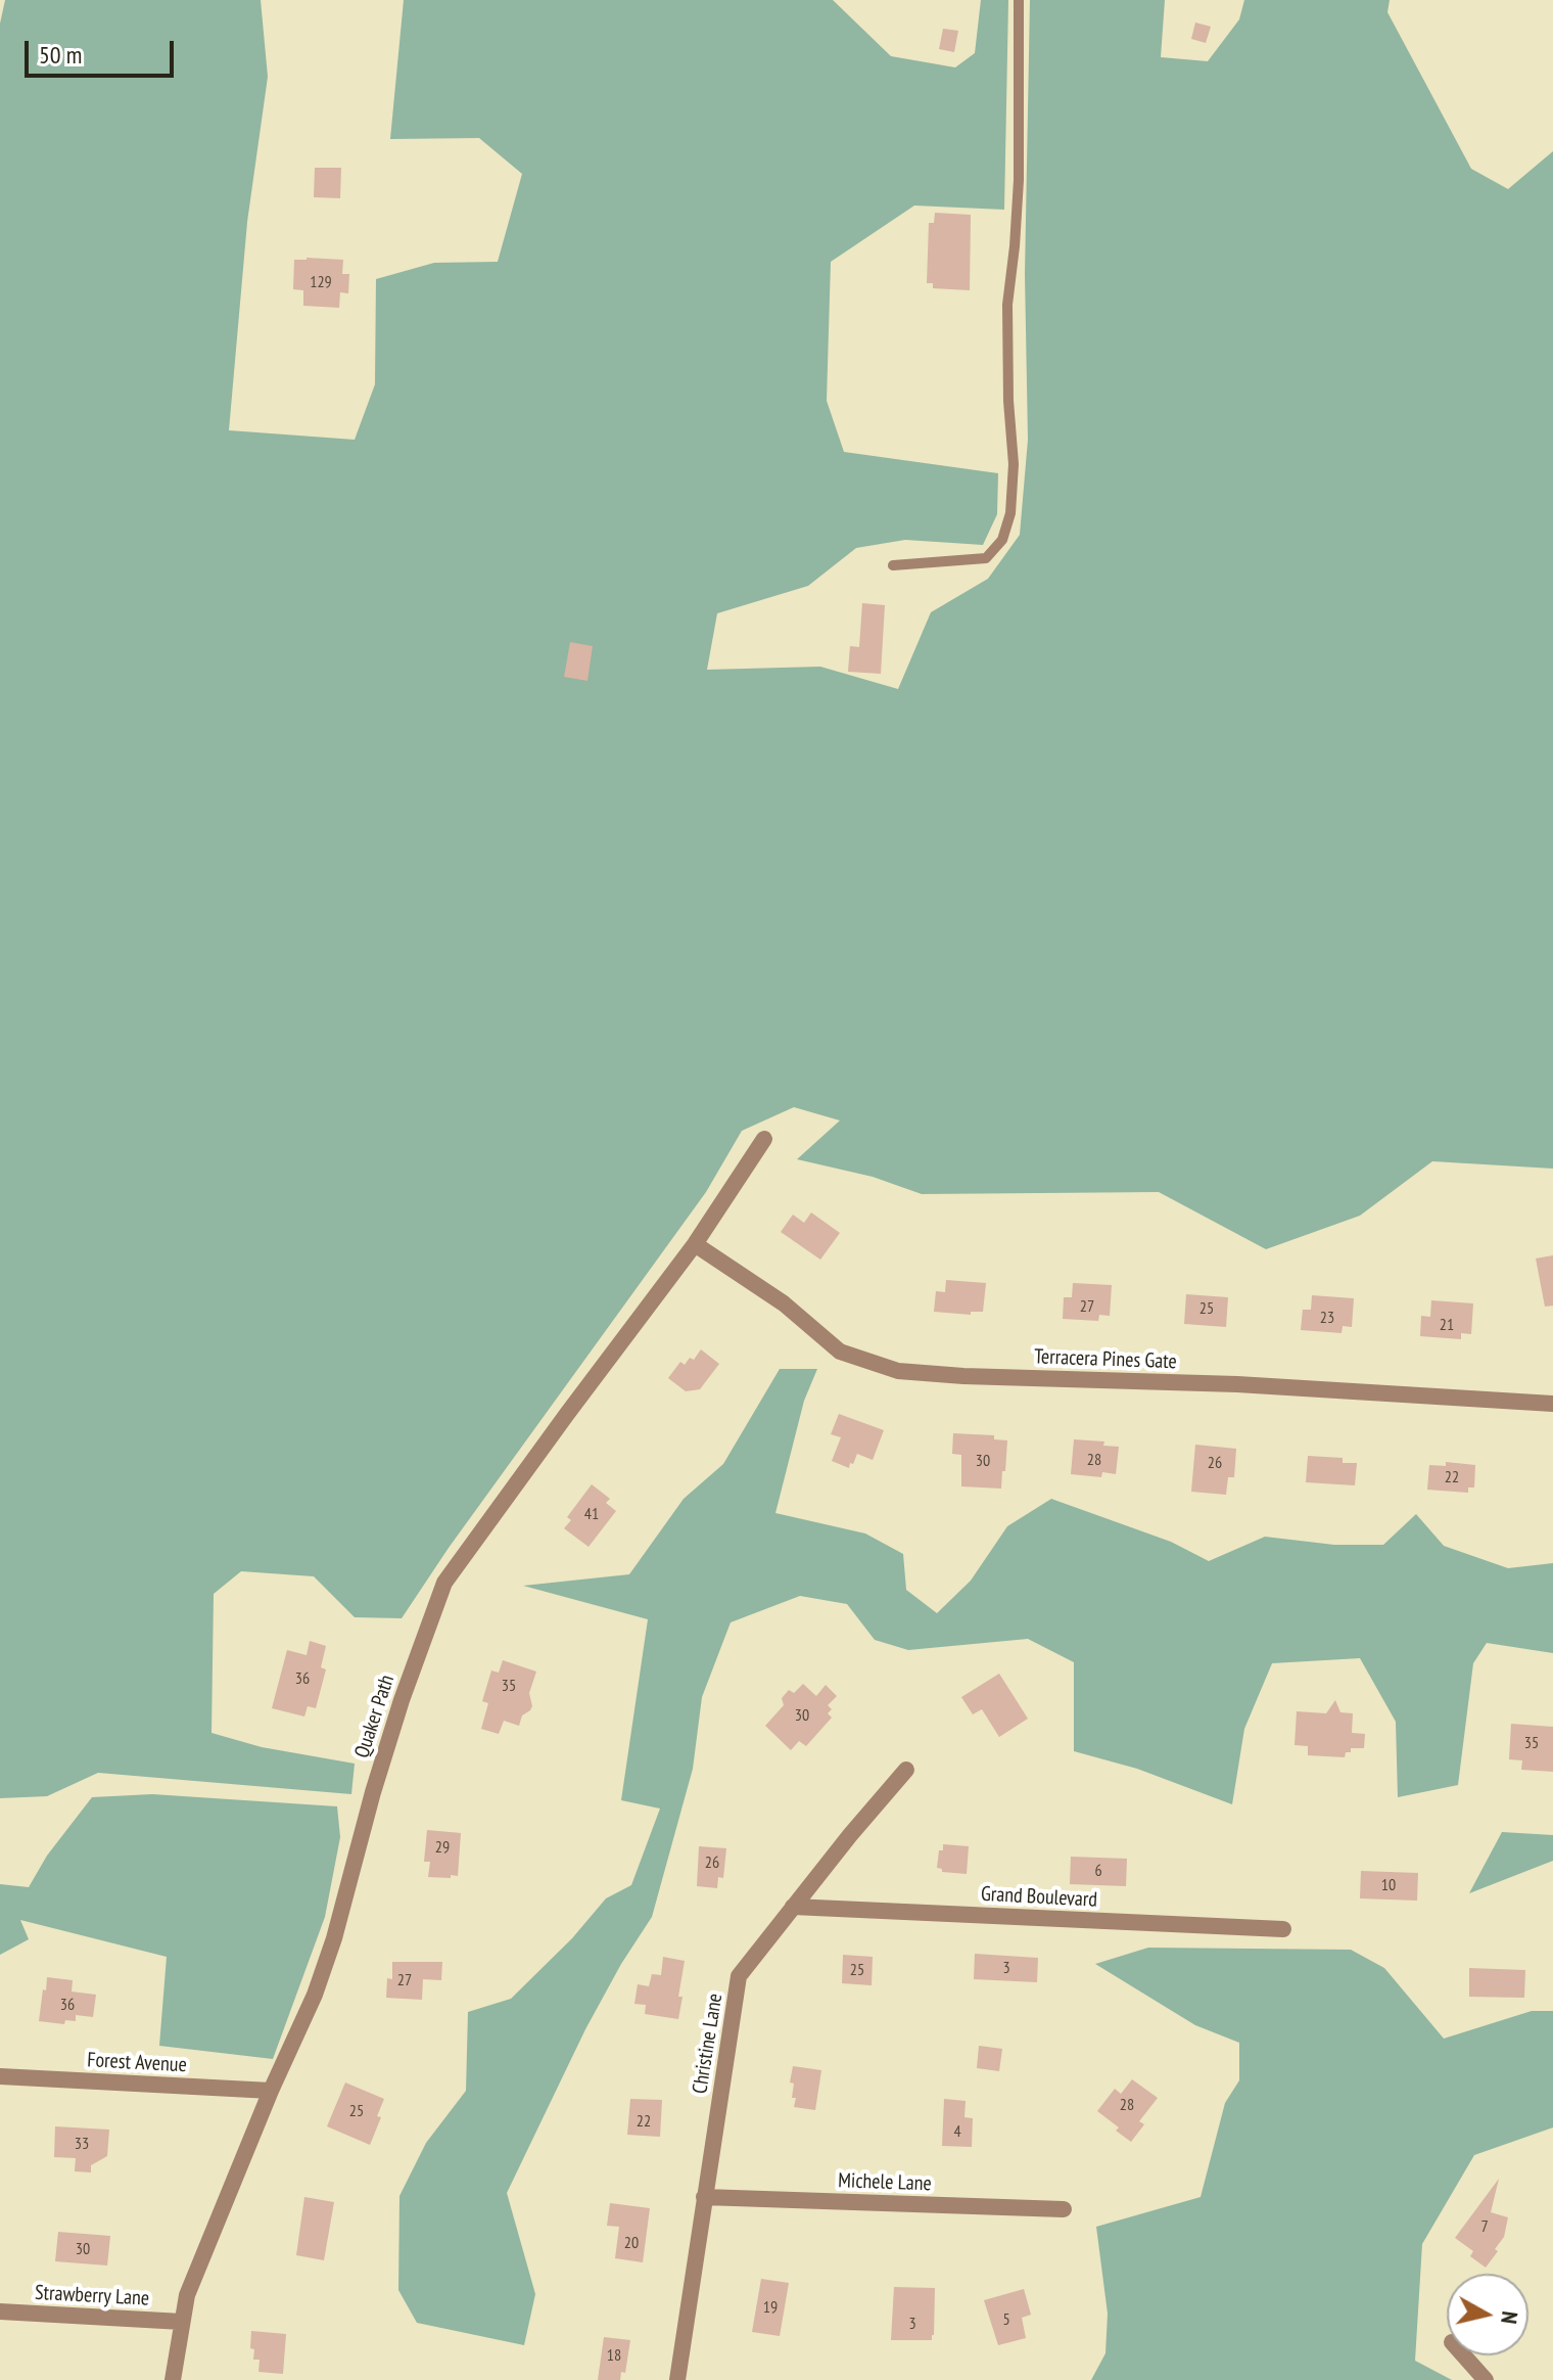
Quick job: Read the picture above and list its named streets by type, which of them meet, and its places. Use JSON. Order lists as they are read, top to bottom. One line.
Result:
{"streets":{"street":["Terracera Pines Gate","Quaker Path","Grand Boulevard","Christine Lane","Forest Avenue","Michele Lane","Strawberry Lane"]},"crossings":[["Terracera Pines Gate","Quaker Path"],["Quaker Path","Forest Avenue"],["Quaker Path","Strawberry Lane"],["Grand Boulevard","Christine Lane"],["Christine Lane","Michele Lane"]],"house_numbers":["129","27","25","23","21","28","30","26","22","41","36","35","30","35","29","26","6","10","3","25","27","36","28","25","22","4","33","7","20","30","19","5","3","18"],"scale_bar":"50 m","north":"right"}
